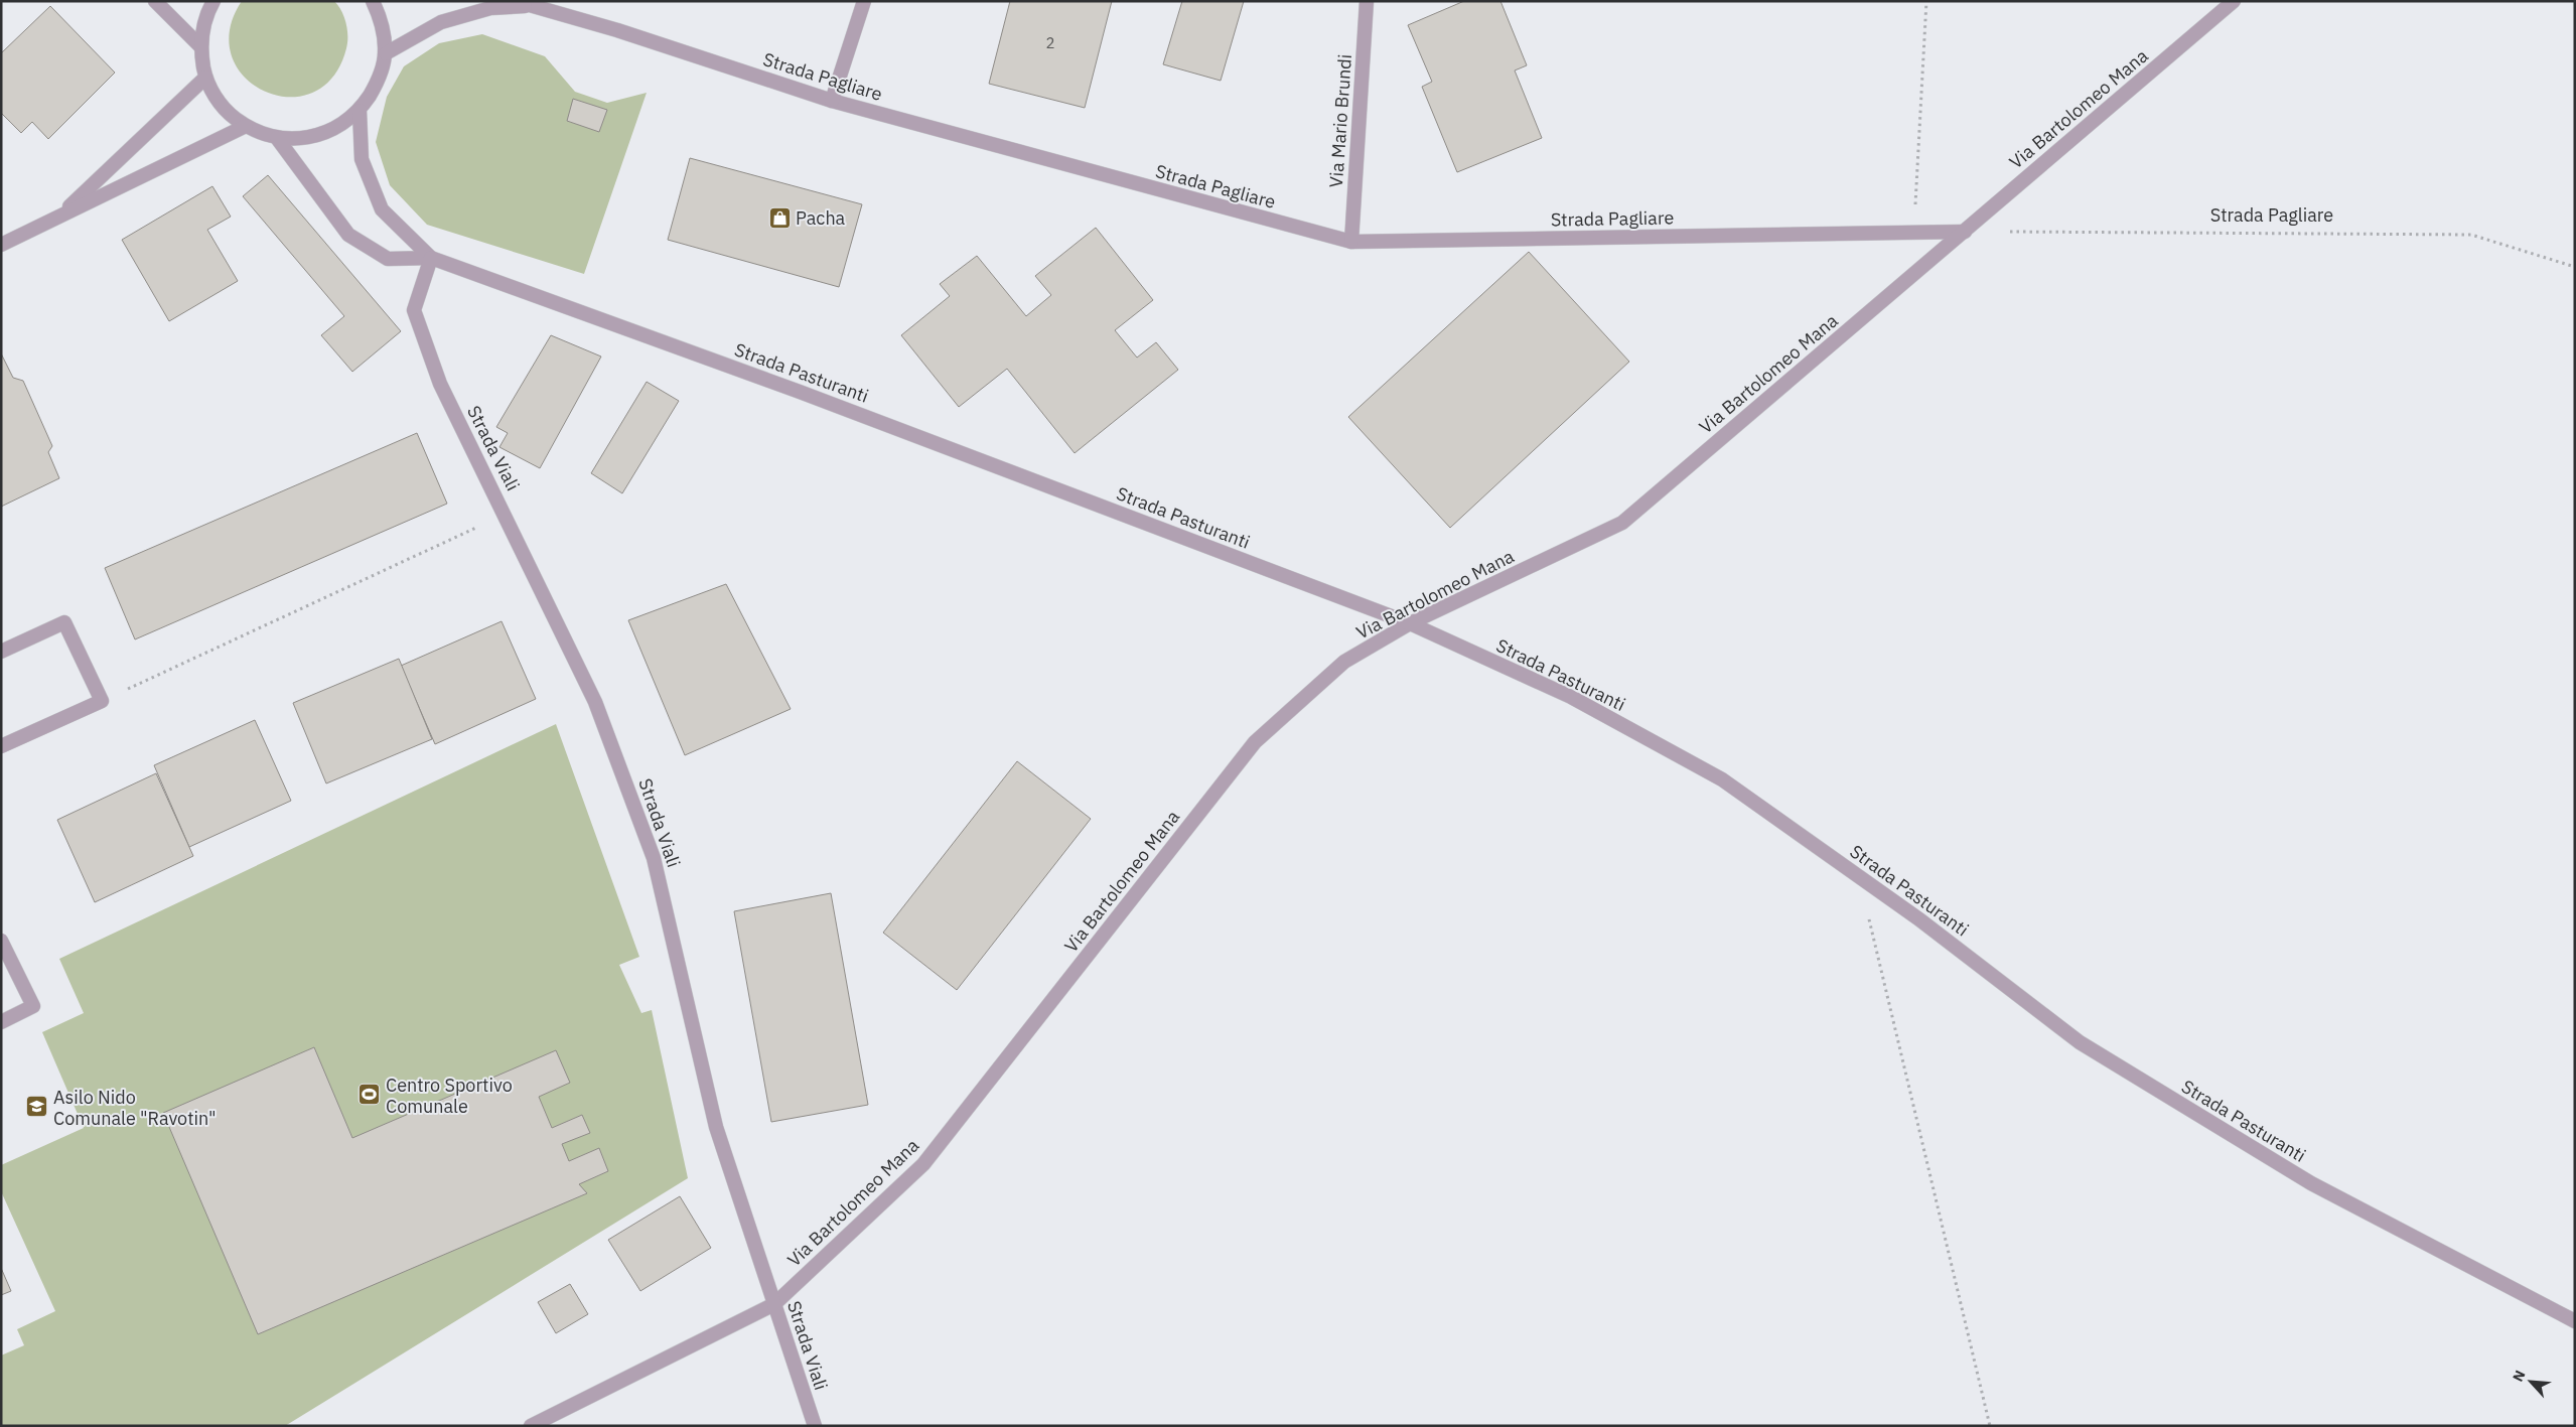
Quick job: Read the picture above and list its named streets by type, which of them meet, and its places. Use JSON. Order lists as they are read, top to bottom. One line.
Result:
{"streets":{"street":["Strada Pagliare","Via Bartolomeo Mana","Via Mario Brundi","Strada Pasturanti","Strada Viali"]},"crossings":[["Strada Pagliare","Via Bartolomeo Mana"],["Strada Pagliare","Via Mario Brundi"],["Via Bartolomeo Mana","Strada Pasturanti"],["Via Bartolomeo Mana","Strada Viali"],["Strada Pasturanti","Strada Viali"]],"places":{"shop":["Pacha"],"sports":["Centro Sportivo Comunale"],"school or university":["Asilo Nido Comunale \"Ravotin\""]},"house_numbers":["2"],"north":"top left"}
